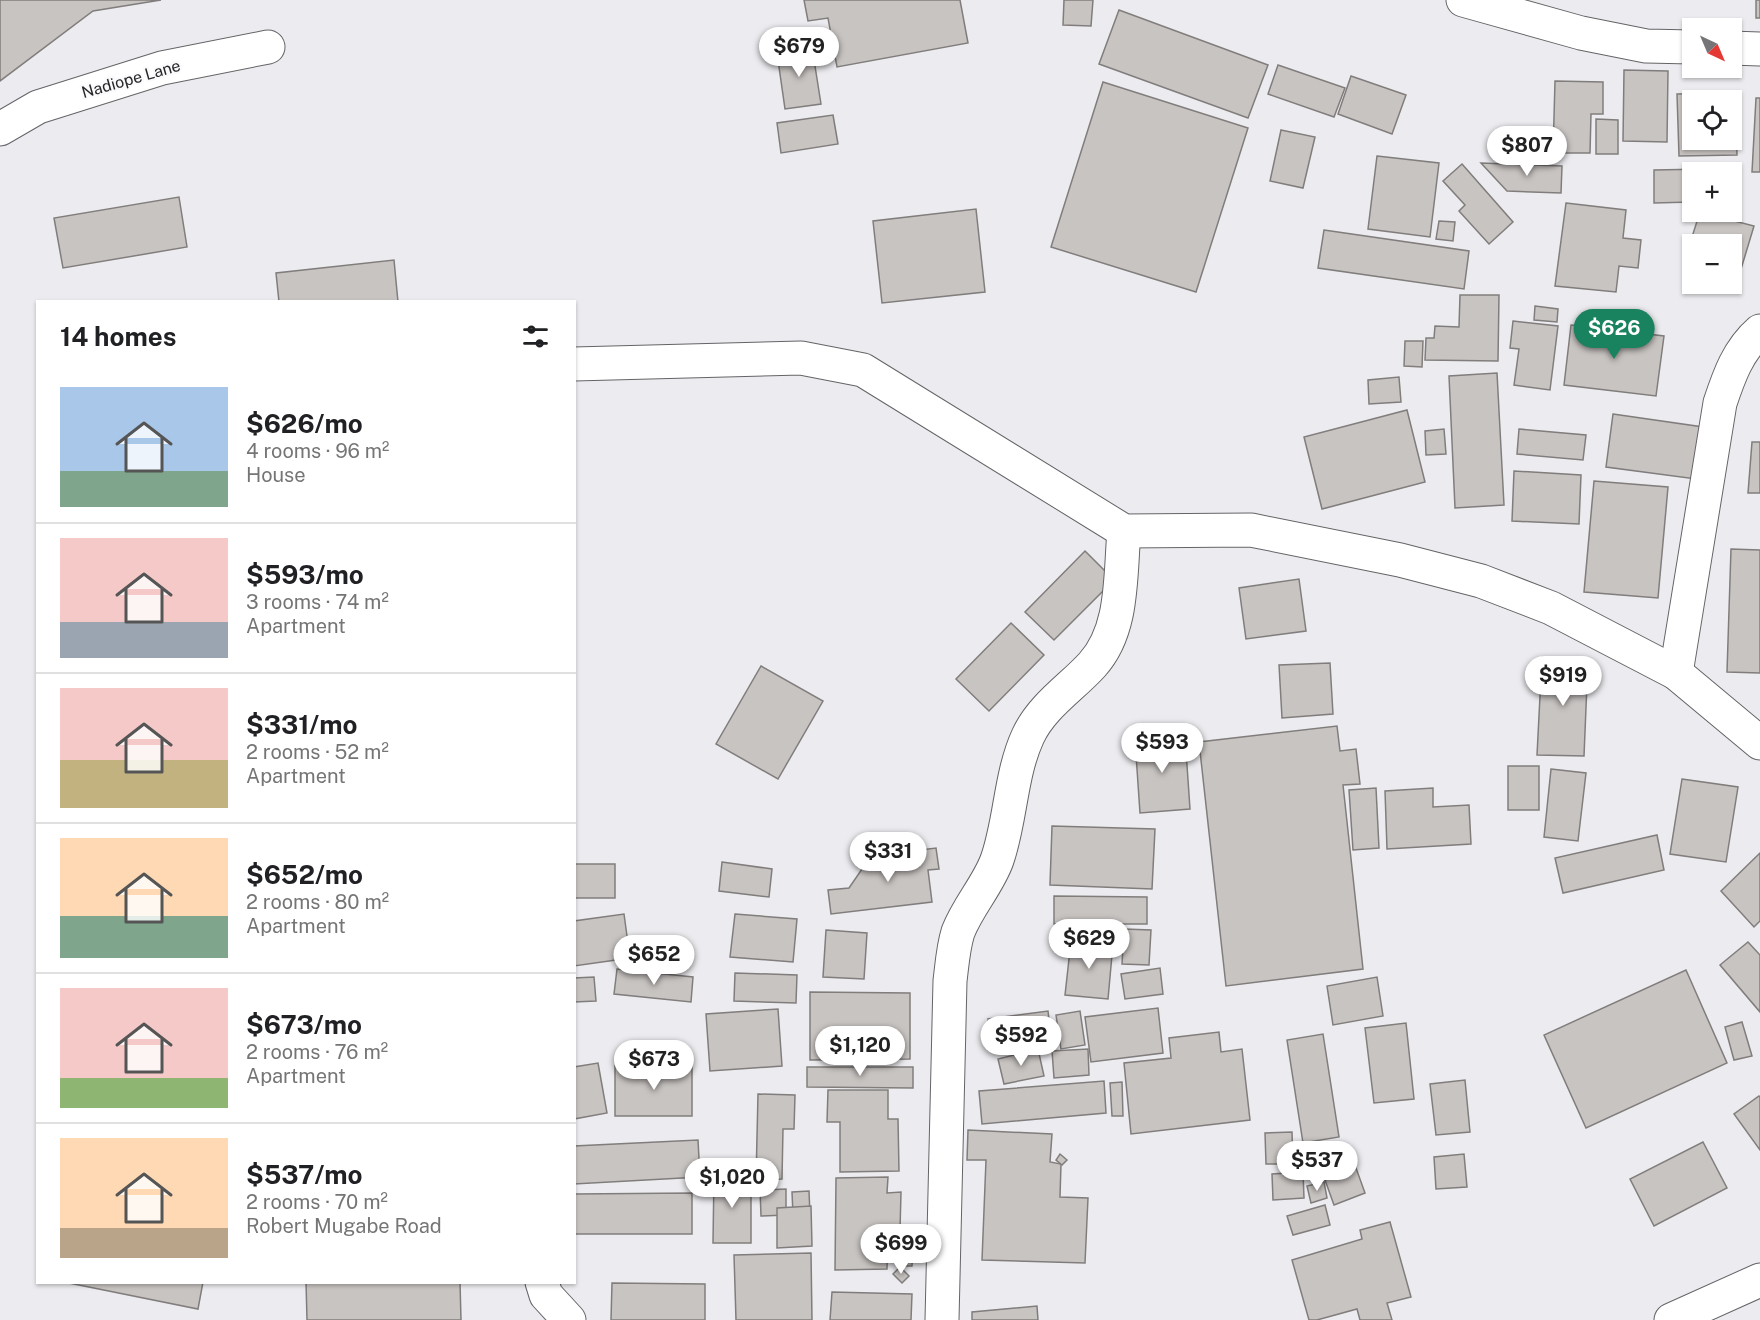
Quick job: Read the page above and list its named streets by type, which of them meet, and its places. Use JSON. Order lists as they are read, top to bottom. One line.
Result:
{"streets":{"street":["Nadiope Lane"]},"north":"bottom right","page":{"map_buttons":["+","−"],"price":["$679","$807","$626","$919","$593","$331","$629","$652","$592","$1,120","$673","$537","$1,020","$699"],"heading":"14 homes","list":[{"name":"$626/mo","note":"4 rooms · 96 m² · House"},{"name":"$593/mo","note":"3 rooms · 74 m² · Apartment"},{"name":"$331/mo","note":"2 rooms · 52 m² · Apartment"},{"name":"$652/mo","note":"2 rooms · 80 m² · Apartment"},{"name":"$673/mo","note":"2 rooms · 76 m² · Apartment"},{"name":"$537/mo","note":"2 rooms · 70 m² · Robert Mugabe Road"}]}}
